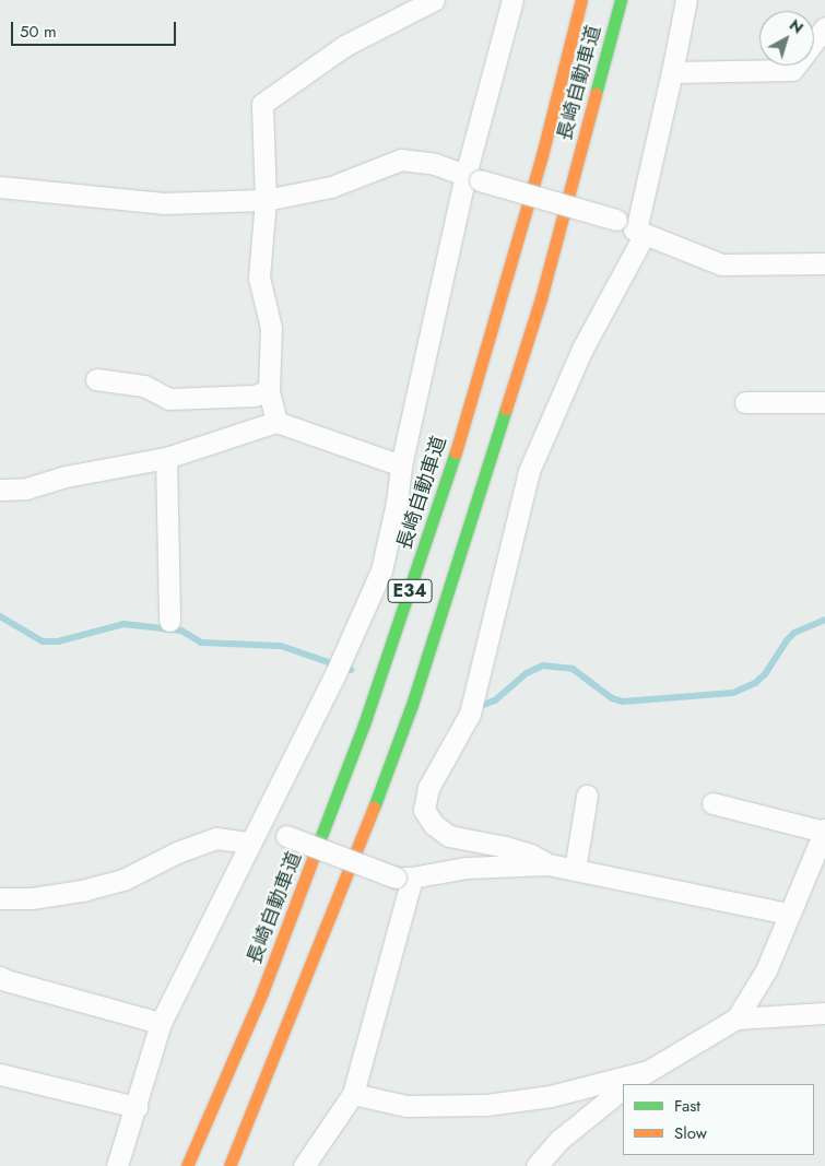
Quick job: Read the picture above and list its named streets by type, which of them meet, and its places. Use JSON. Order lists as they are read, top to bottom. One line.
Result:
{"streets":{"highway":["長崎自動車道","E34"]},"legend":["Fast","Slow"],"scale_bar":"50 m","north":"top right"}
